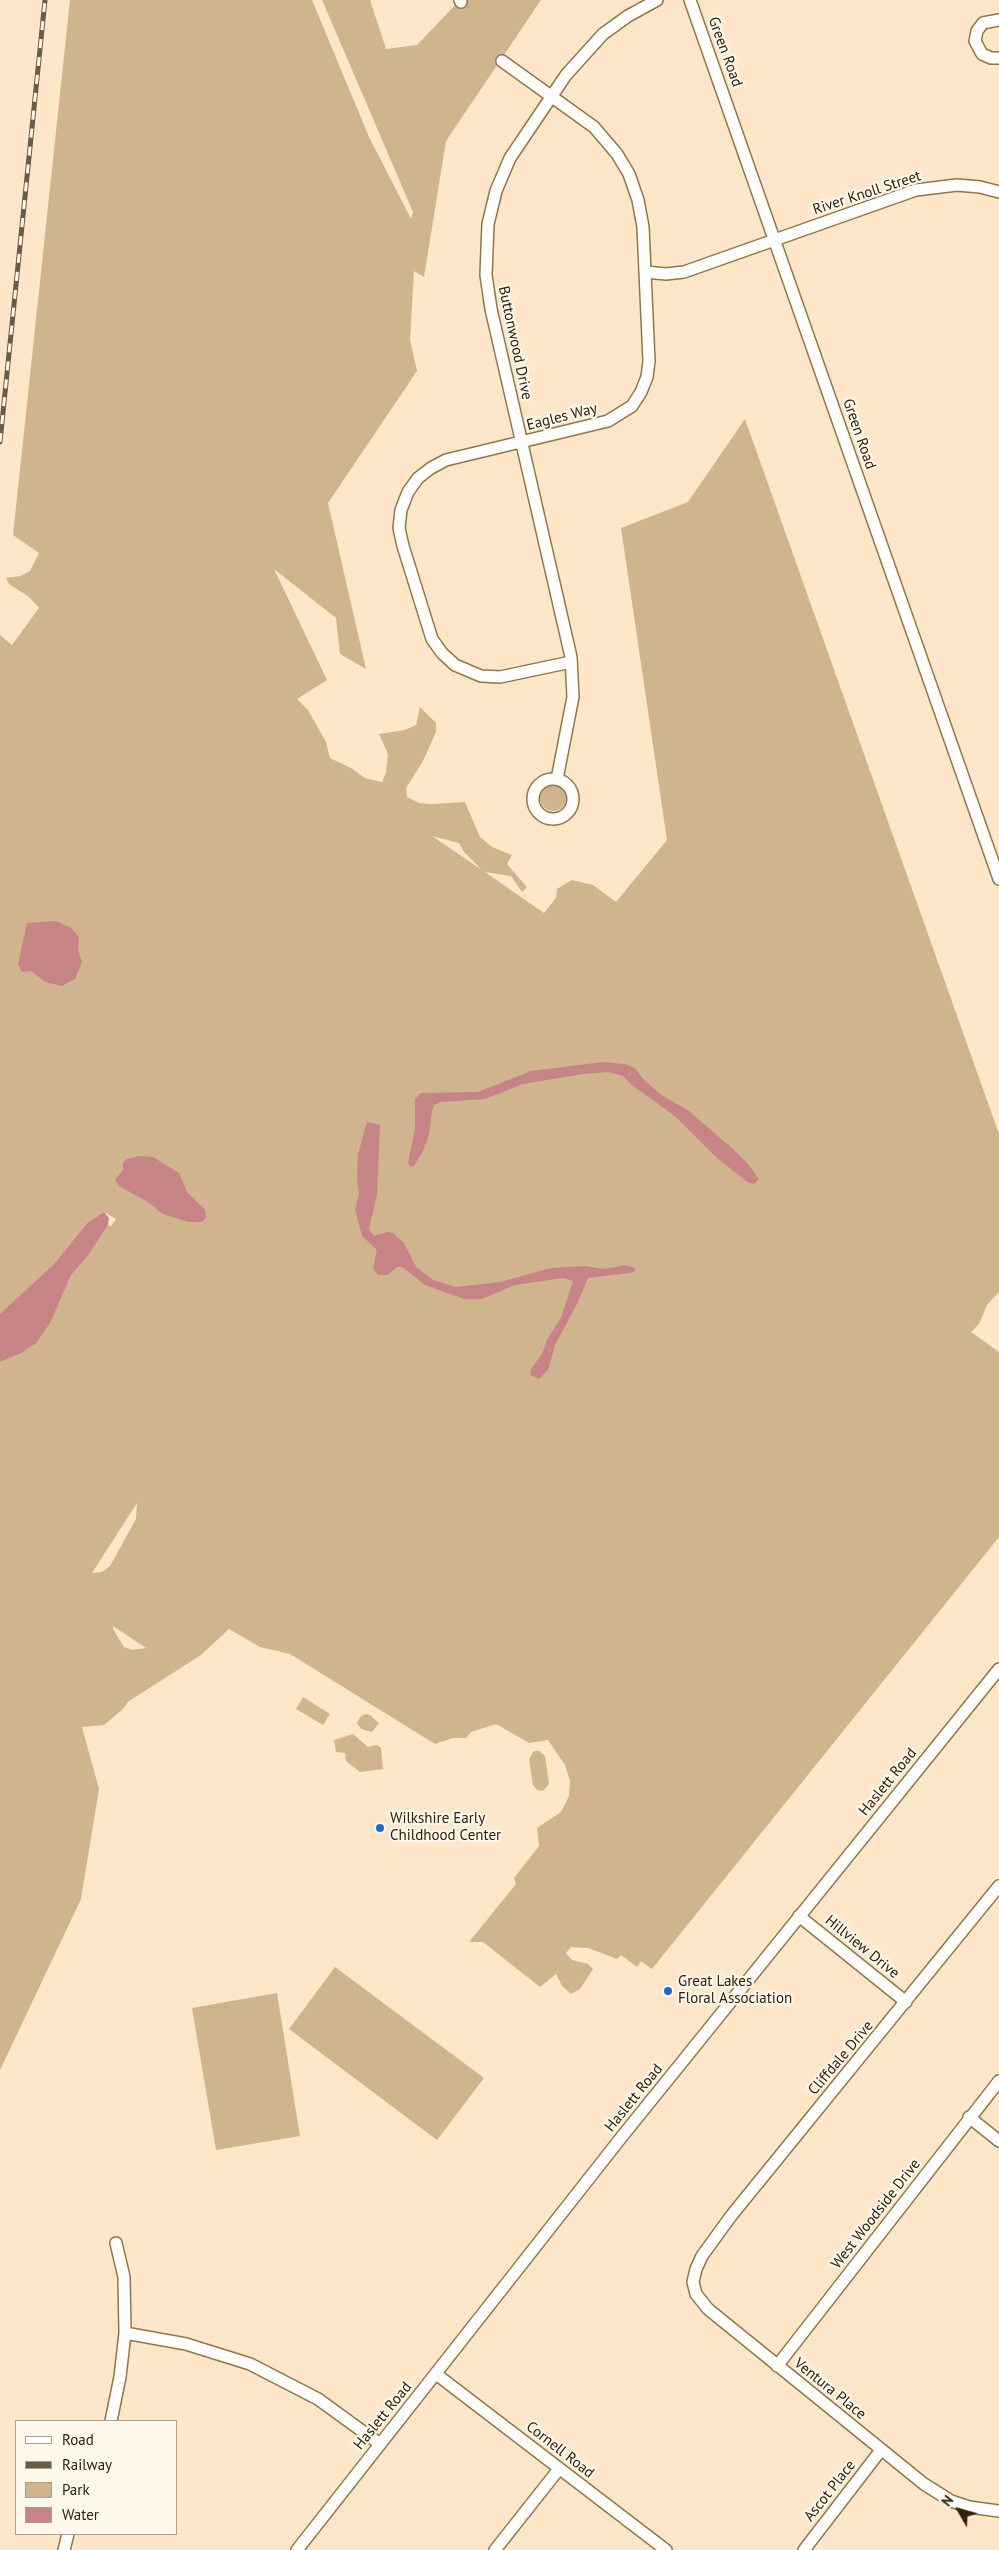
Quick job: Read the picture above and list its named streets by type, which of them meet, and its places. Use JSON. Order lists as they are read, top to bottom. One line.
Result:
{"streets":{"street":["Green Road","River Knoll Street","Buttonwood Drive","Eagles Way","Haslett Road","Hillview Drive","Cliffdale Drive","West Woodside Drive","Ventura Place","Cornell Road","Ascot Place"]},"crossings":[["Green Road","River Knoll Street"],["River Knoll Street","Eagles Way"],["Buttonwood Drive","Eagles Way"],["Haslett Road","Hillview Drive"],["Haslett Road","Cornell Road"],["Hillview Drive","Cliffdale Drive"],["Cliffdale Drive","Ventura Place"],["West Woodside Drive","Ventura Place"],["Ventura Place","Ascot Place"]],"places":["Wilkshire Early Childhood Center","Great Lakes Floral Association"],"legend":["Road","Railway","Park","Water"],"north":"top left"}
